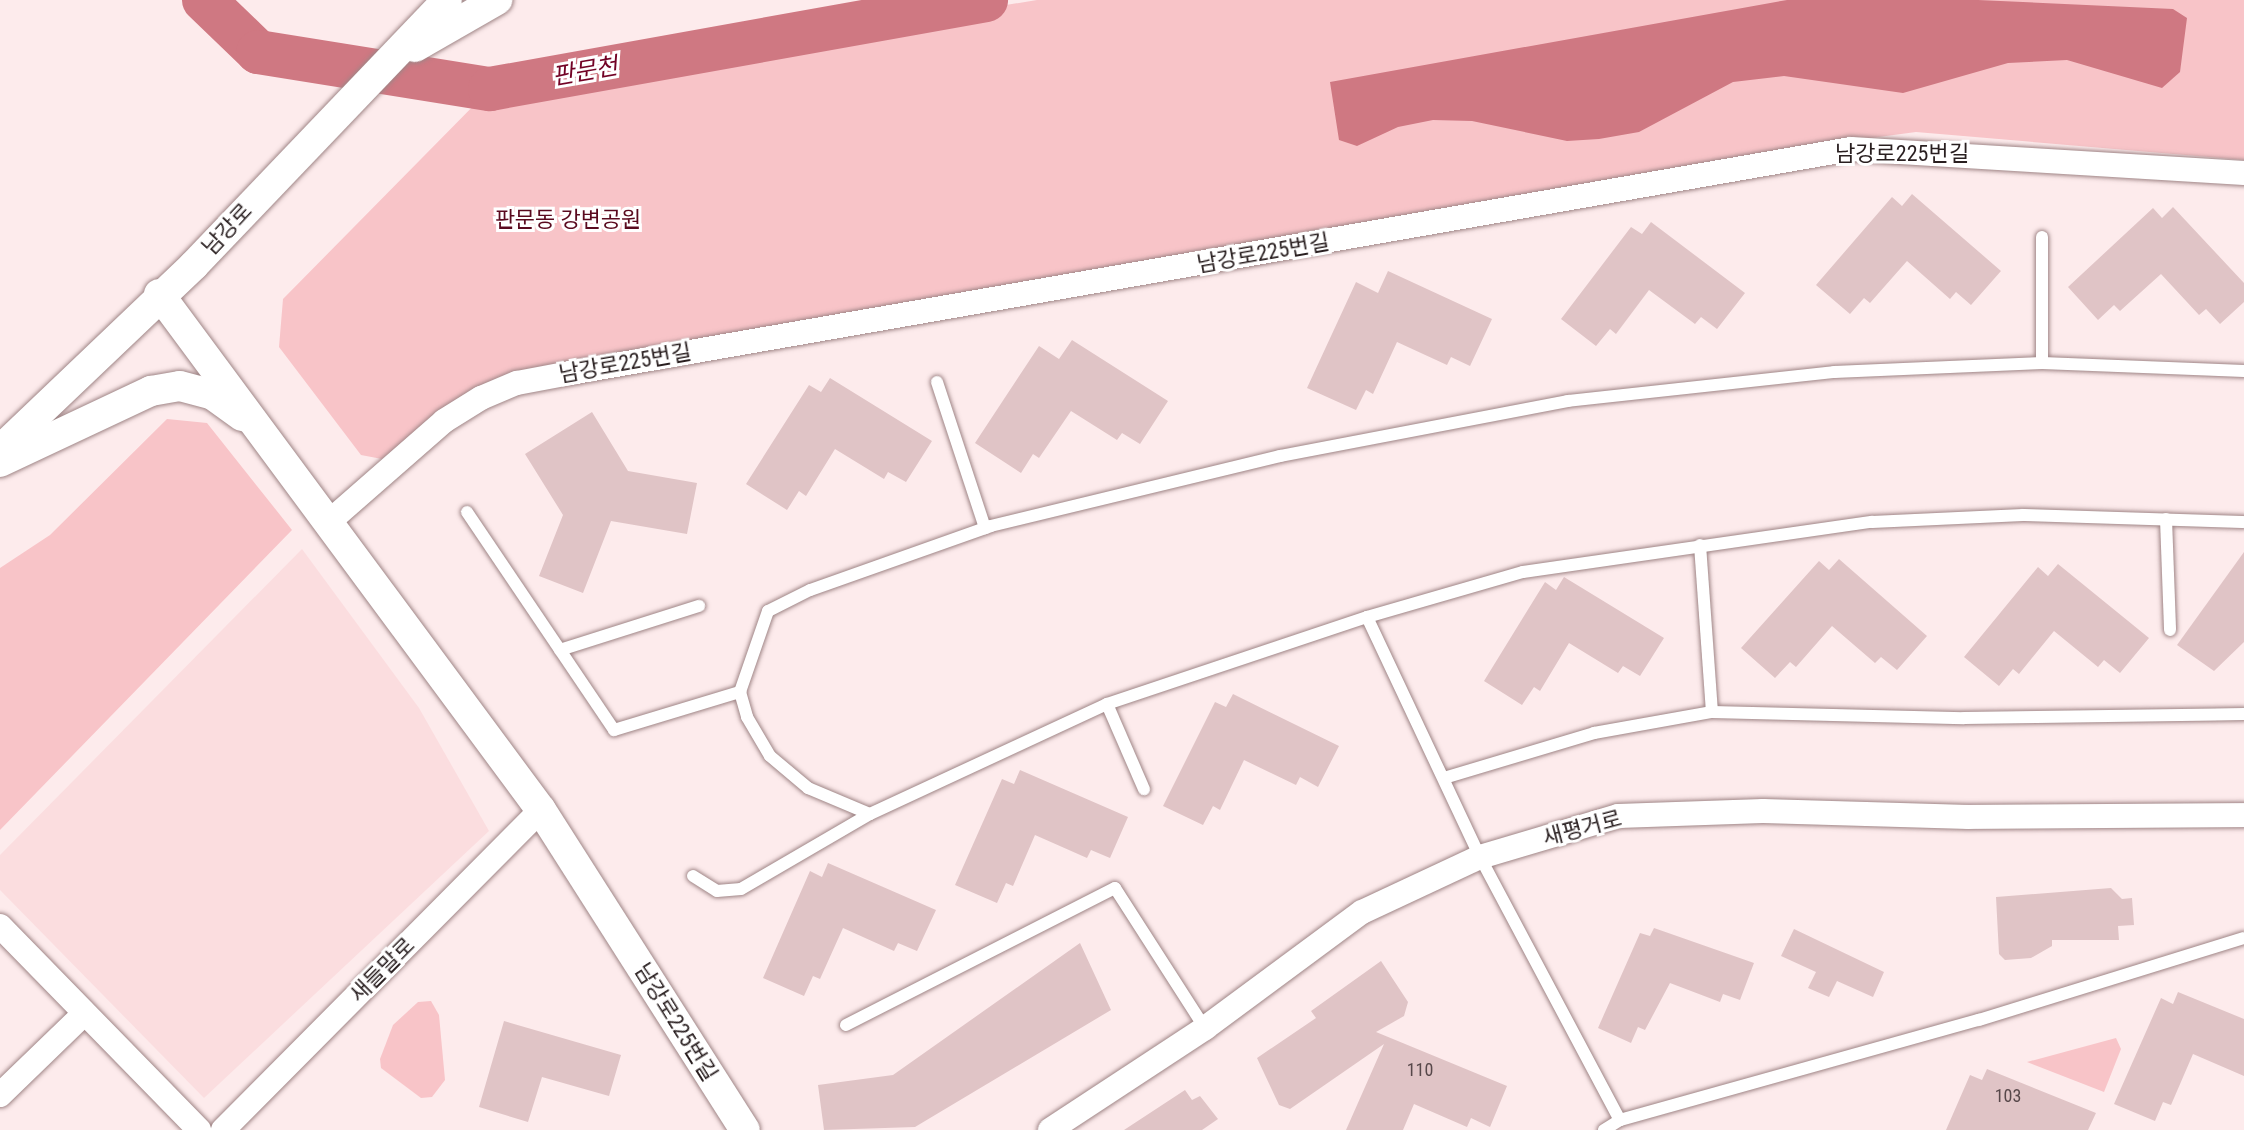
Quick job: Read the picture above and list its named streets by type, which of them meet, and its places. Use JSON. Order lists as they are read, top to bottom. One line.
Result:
{"streets":{"street":["남강로225번길","남강로","새평거로","새들말로"]},"crossings":[["남강로225번길","남강로"],["남강로225번길","새들말로"]],"water":["판문천"],"parks":["판문동 강변공원"],"house_numbers":["110","103"]}
